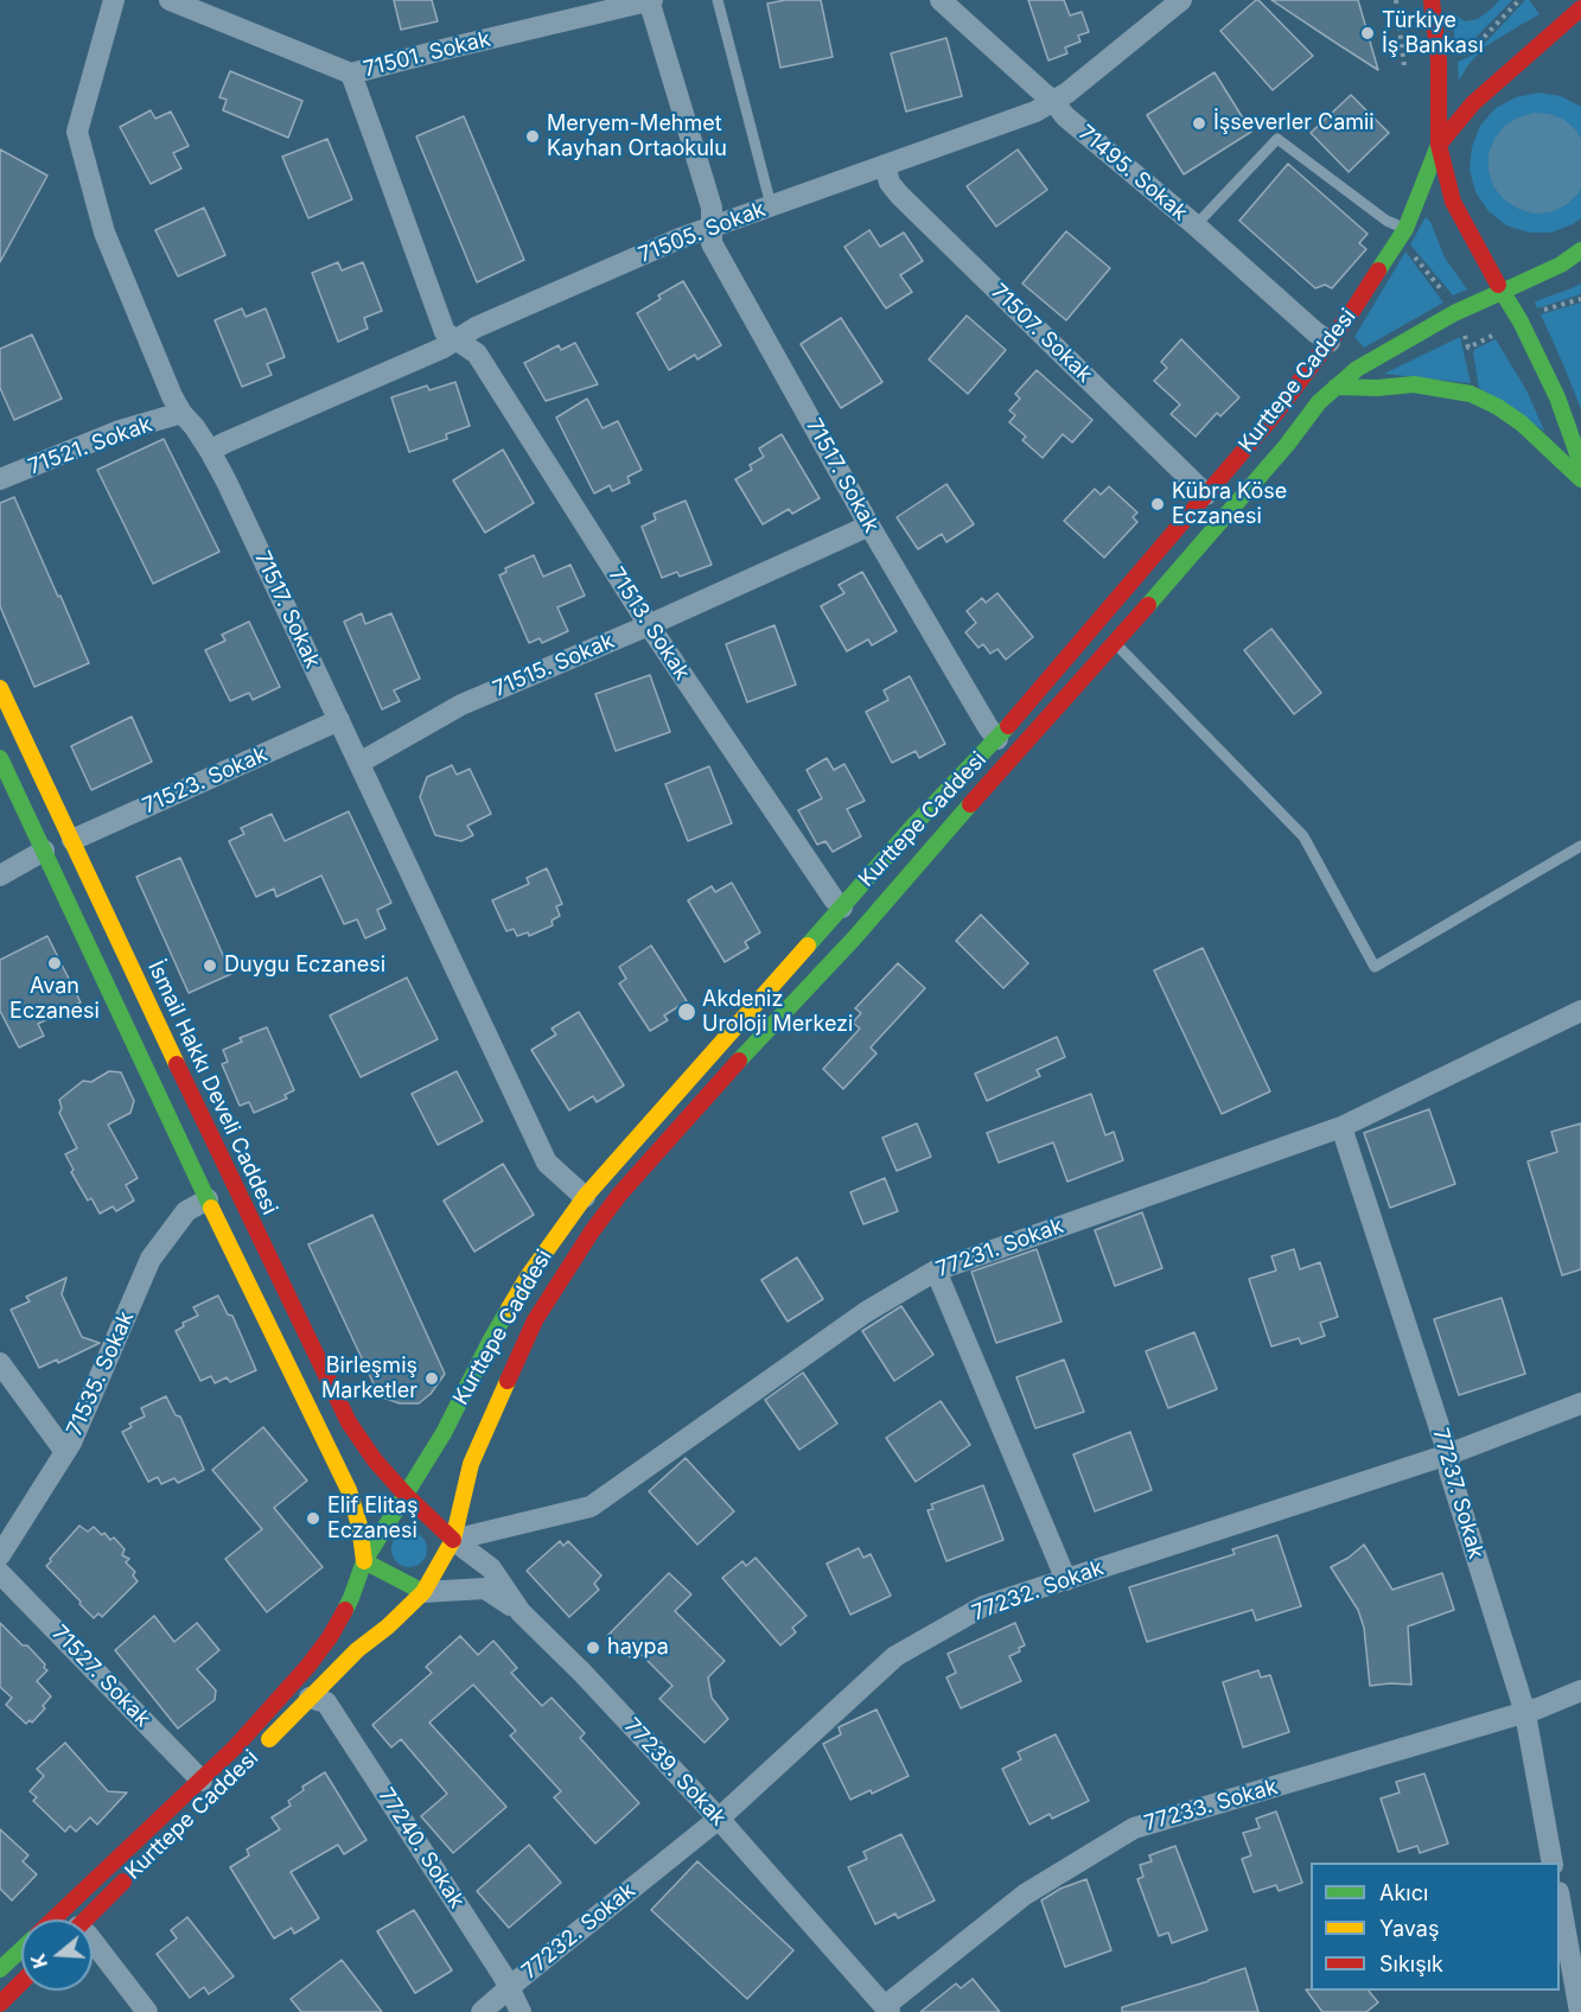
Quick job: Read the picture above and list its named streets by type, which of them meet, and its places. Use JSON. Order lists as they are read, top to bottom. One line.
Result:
{"streets":{"main road":["Kurttepe Caddesi","İsmail Hakkı Develi Caddesi"],"street":["71501. Sokak","71495. Sokak","71505. Sokak","71507. Sokak","71521. Sokak","71517. Sokak","71513. Sokak","71515. Sokak","71523. Sokak","77231. Sokak","71535. Sokak","77237. Sokak","77232. Sokak","71527. Sokak","77239. Sokak","77233. Sokak","77240. Sokak"]},"crossings":[["71501. Sokak","71517. Sokak"],["71501. Sokak","71513. Sokak"],["71495. Sokak","71505. Sokak"],["71495. Sokak","Kurttepe Caddesi"],["71505. Sokak","71507. Sokak"],["71505. Sokak","71517. Sokak"],["71505. Sokak","71513. Sokak"],["71507. Sokak","Kurttepe Caddesi"],["Kurttepe Caddesi","71517. Sokak"],["Kurttepe Caddesi","71513. Sokak"],["Kurttepe Caddesi","İsmail Hakkı Develi Caddesi"],["Kurttepe Caddesi","77231. Sokak"],["Kurttepe Caddesi","71527. Sokak"],["Kurttepe Caddesi","77239. Sokak"],["Kurttepe Caddesi","77240. Sokak"],["71521. Sokak","71517. Sokak"],["71517. Sokak","71515. Sokak"],["71517. Sokak","71523. Sokak"],["71513. Sokak","71515. Sokak"],["71523. Sokak","İsmail Hakkı Develi Caddesi"],["İsmail Hakkı Develi Caddesi","77231. Sokak"],["İsmail Hakkı Develi Caddesi","77239. Sokak"],["77231. Sokak","77237. Sokak"],["77231. Sokak","77239. Sokak"],["77237. Sokak","77232. Sokak"],["77237. Sokak","77233. Sokak"],["77232. Sokak","77239. Sokak"],["77232. Sokak","77240. Sokak"],["77239. Sokak","77233. Sokak"]],"places":["Türkiye İş Bankası","İşseverler Camii","Meryem-Mehmet Kayhan Ortaokulu","Kübra Köse Eczanesi","Avan Eczanesi","Duygu Eczanesi","Akdeniz Uroloji Merkezi","Birleşmiş Marketler","Elif Elitaş Eczanesi","haypa"],"legend":["Akıcı","Yavaş","Sıkışık"],"north":"left"}
